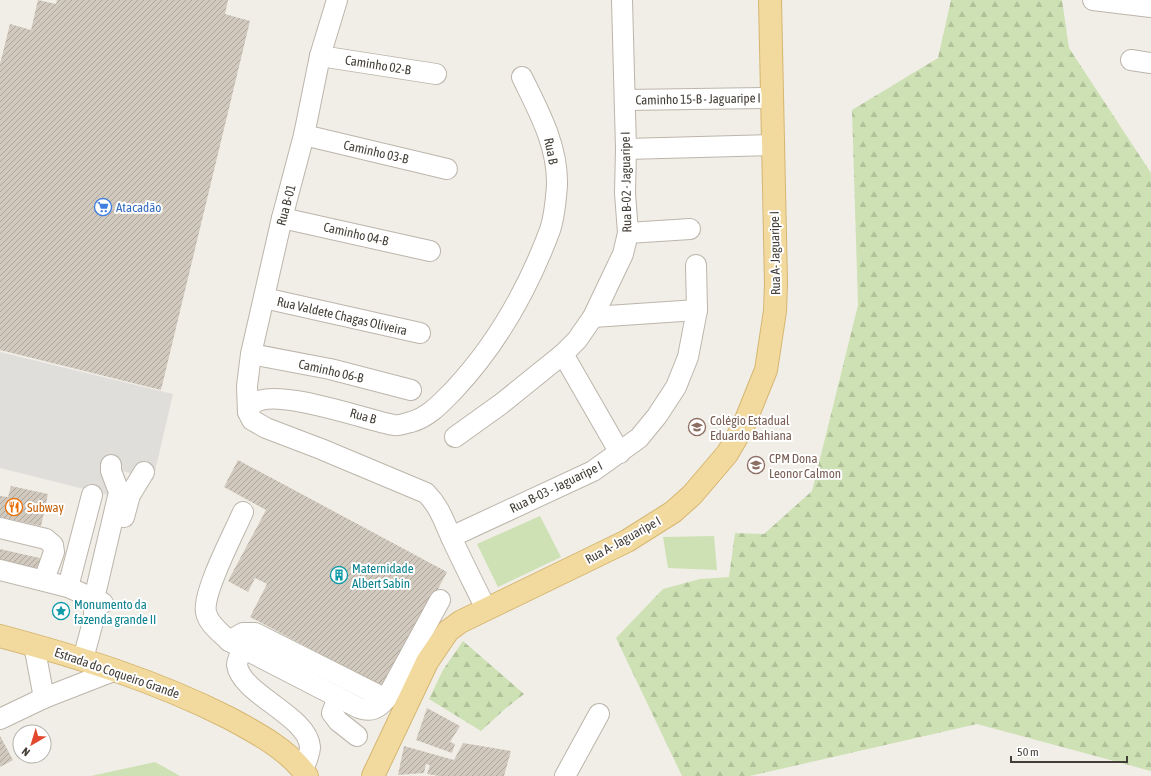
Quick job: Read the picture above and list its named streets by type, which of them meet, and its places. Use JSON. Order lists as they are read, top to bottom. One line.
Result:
{"streets":{"main road":["Rua A- Jaguaripe I","Estrada do Coqueiro Grande"],"street":["Caminho 02-B","Caminho 15-B - Jaguaripe I","Rua B","Caminho 03-B","Rua B-02 - Jaguaripe I","Rua B-01","Caminho 04-B","Rua Valdete Chagas Oliveira","Caminho 06-B","Rua B-03 - Jaguaripe I"]},"crossings":[["Caminho 02-B","Rua B-01"],["Caminho 15-B - Jaguaripe I","Rua B-02 - Jaguaripe I"],["Caminho 15-B - Jaguaripe I","Rua A- Jaguaripe I"],["Rua B","Rua B-01"],["Caminho 03-B","Rua B-01"],["Rua B-01","Caminho 04-B"],["Rua B-01","Rua Valdete Chagas Oliveira"],["Rua B-01","Caminho 06-B"]],"places":{"supermarket":["Atacadão"],"school or university":["Colégio Estadual Eduardo Bahiana","CPM Dona Leonor Calmon"],"restaurant":["Subway"],"building":["Maternidade Albert Sabin"],"place":["Monumento da fazenda grande II"]},"scale_bar":"50 m","north":"bottom left"}
